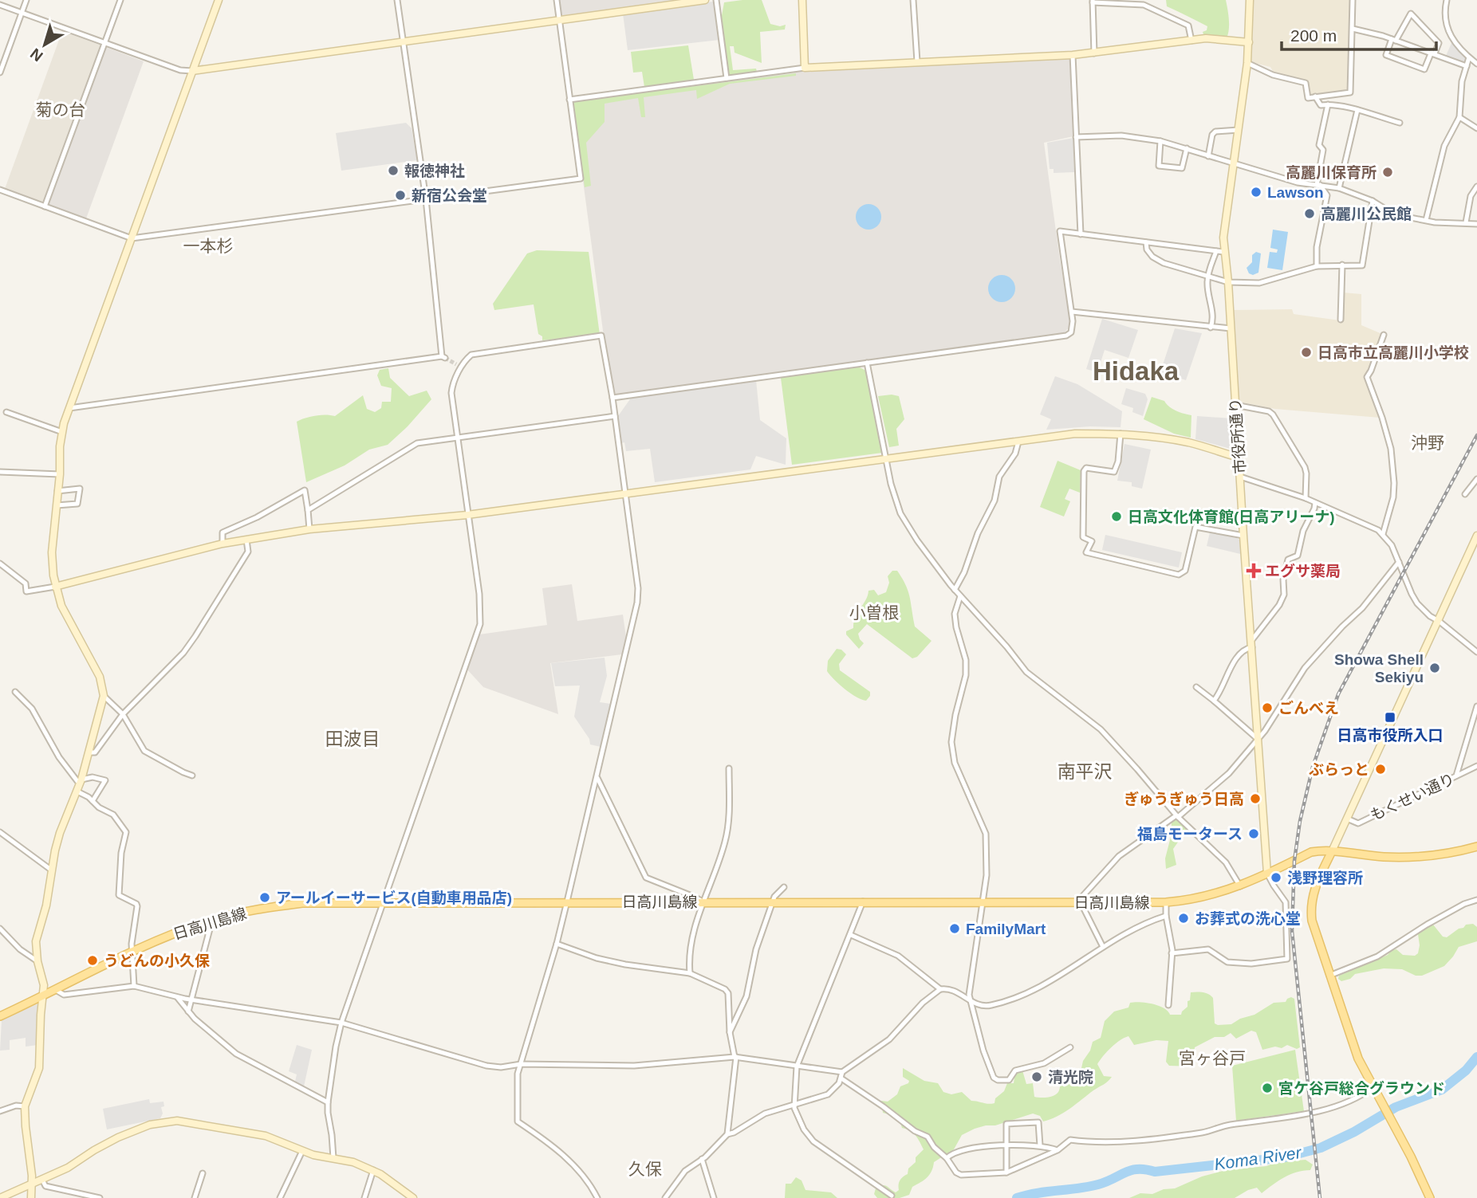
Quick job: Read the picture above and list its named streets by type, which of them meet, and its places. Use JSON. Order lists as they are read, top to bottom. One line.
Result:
{"streets":{"main road":["日高川島線"],"street":["市役所通り","もくせい通り"]},"crossings":[["市役所通り","日高川島線"]],"districts":["菊の台","一本杉","Hidaka","沖野","小曽根","田波目","南平沢","宮ヶ谷戸","久保"],"water":["Koma River"],"places":{"other":["報徳神社","高麗川保育所","Lawson","新宿公会堂","高麗川公民館","日高市立高麗川小学校","日高文化体育館(日高アリーナ)","Showa Shell Sekiyu","ごんべえ","ぶらっと","ぎゅうぎゅう日高","福島モータース","浅野理容所","アールイーサービス(自動車用品店)","お葬式の洗心堂","FamilyMart","うどんの小久保","清光院","宮ケ谷戸総合グラウンド"],"health":["エグサ薬局"],"transit":["日高市役所入口"]},"scale_bar":"200 m","north":"bottom left"}
